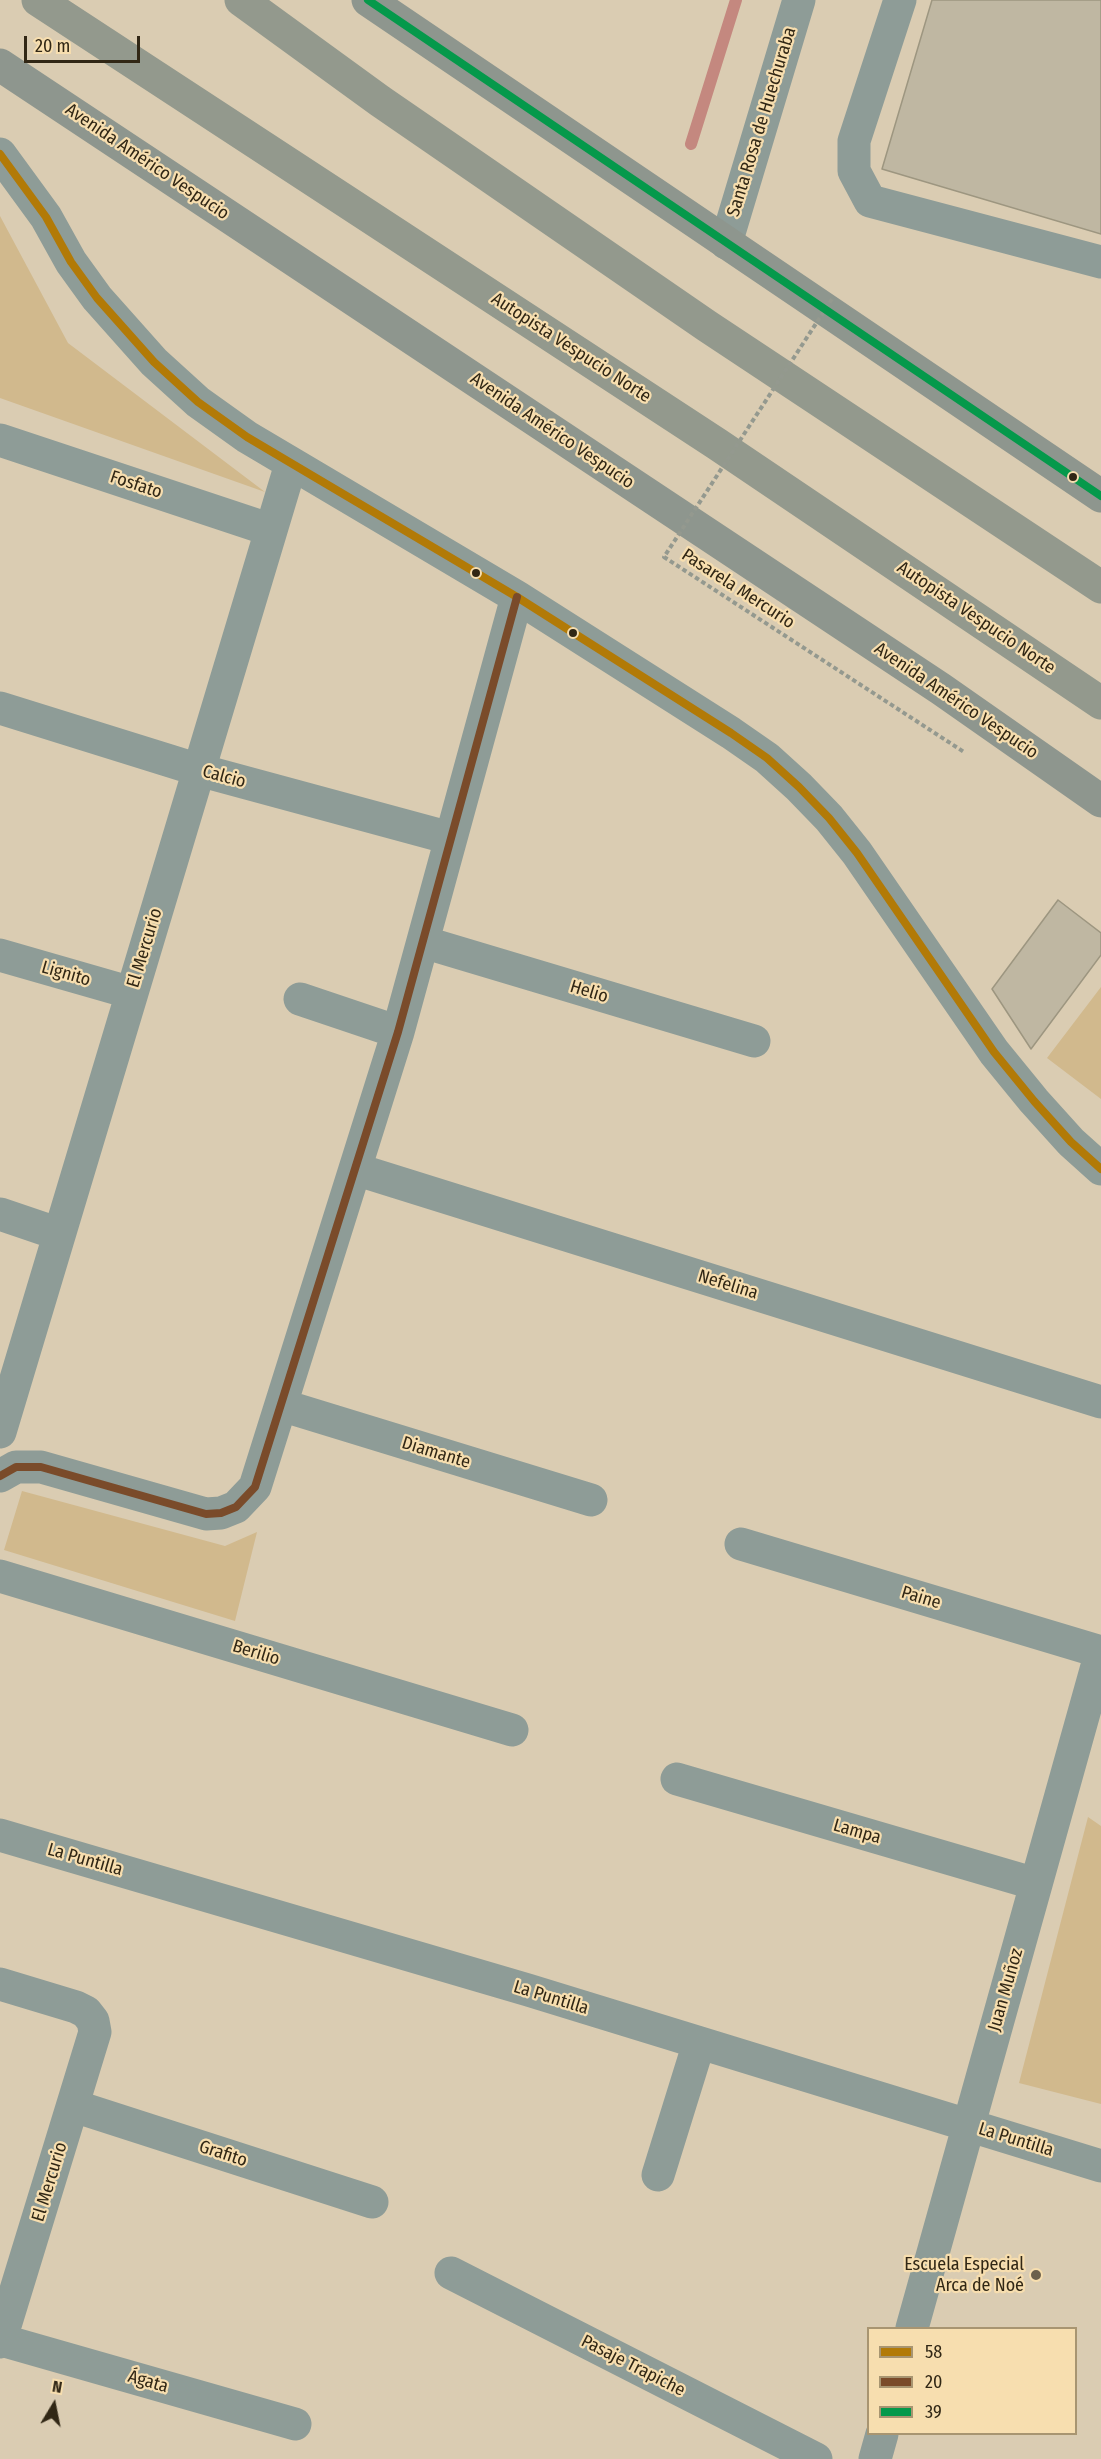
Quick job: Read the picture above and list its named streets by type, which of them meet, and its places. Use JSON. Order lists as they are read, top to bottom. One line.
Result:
{"streets":{"highway":["Autopista Vespucio Norte"],"main road":["Avenida Américo Vespucio"],"street":["Santa Rosa de Huechuraba","Fosfato","Calcio","El Mercurio","Lignito","Helio","Nefelina","Diamante","Paine","Berilio","Lampa","La Puntilla","Juan Muñoz","Grafito","Pasaje Trapiche","Ágata"],"path":["Pasarela Mercurio"]},"crossings":[["Fosfato","El Mercurio"],["Calcio","El Mercurio"],["El Mercurio","Lignito"],["El Mercurio","Grafito"],["El Mercurio","Ágata"],["Paine","Juan Muñoz"],["Lampa","Juan Muñoz"],["La Puntilla","Juan Muñoz"]],"places":["Escuela Especial Arca de Noé"],"lines":["transit line 39","transit line 58","transit line 20"],"legend":["58","20","39"],"scale_bar":"20 m","north":"top"}
